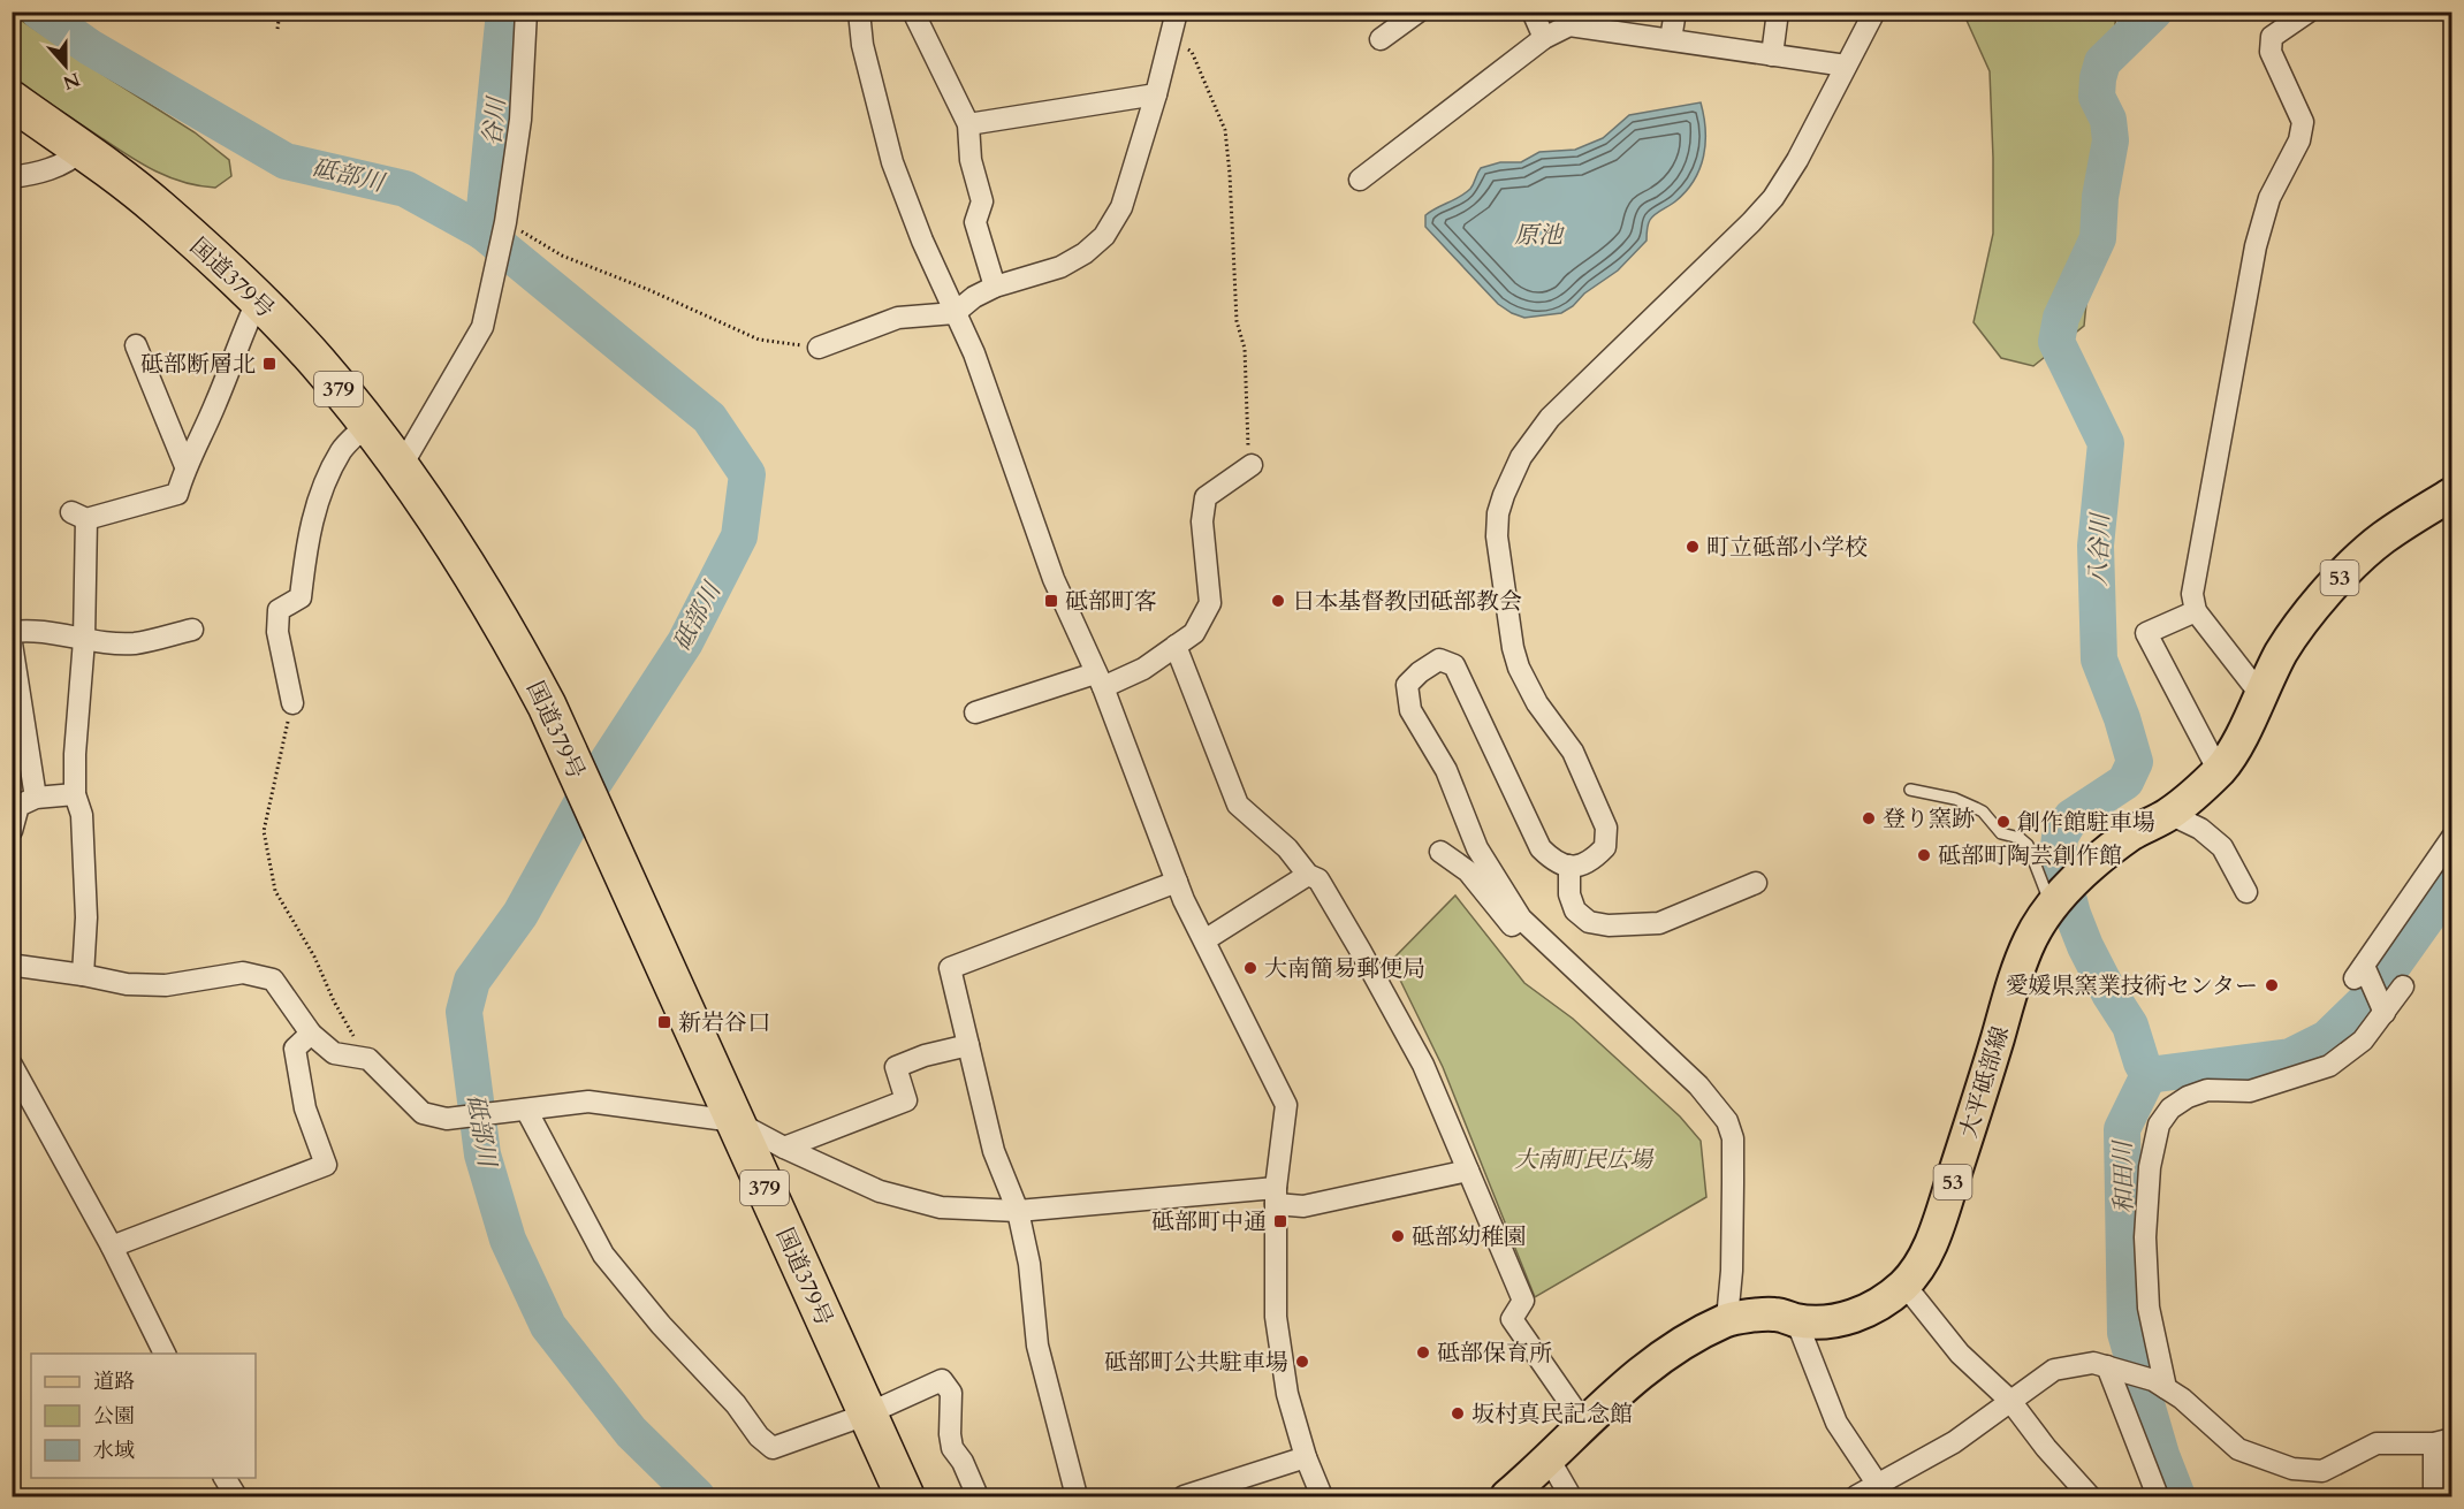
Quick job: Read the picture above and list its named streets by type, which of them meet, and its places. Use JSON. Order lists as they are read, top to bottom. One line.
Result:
{"streets":{"highway":["国道379号","379"],"main road":["53","大平砥部線"]},"water":["谷川","砥部川","原池","八谷川","和田川"],"parks":["大南町民広場"],"places":{"transit":["砥部断層北","砥部町客","新岩谷口","砥部町中通"],"other":["町立砥部小学校","日本基督教団砥部教会","登り窯跡","創作館駐車場","砥部町陶芸創作館","大南簡易郵便局","愛媛県窯業技術センター","砥部幼稚園","砥部保育所","砥部町公共駐車場","坂村真民記念館"]},"legend":["道路","公園","水域"],"north":"bottom"}
